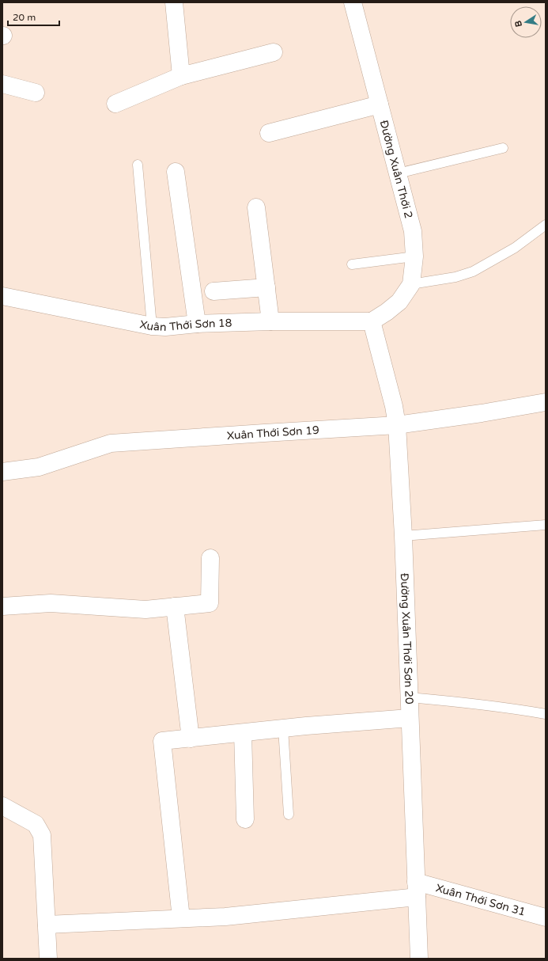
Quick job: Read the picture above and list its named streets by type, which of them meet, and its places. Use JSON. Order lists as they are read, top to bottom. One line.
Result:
{"streets":{"street":["Đường Xuân Thới 2","Xuân Thới Sơn 18","Xuân Thới Sơn 19","Đường Xuân Thới Sơn 20","Xuân Thới Sơn 31"]},"crossings":[["Đường Xuân Thới 2","Xuân Thới Sơn 18"],["Đường Xuân Thới 2","Đường Xuân Thới Sơn 20"],["Xuân Thới Sơn 18","Đường Xuân Thới Sơn 20"],["Xuân Thới Sơn 19","Đường Xuân Thới Sơn 20"],["Đường Xuân Thới Sơn 20","Xuân Thới Sơn 31"]],"scale_bar":"20 m","north":"left"}
